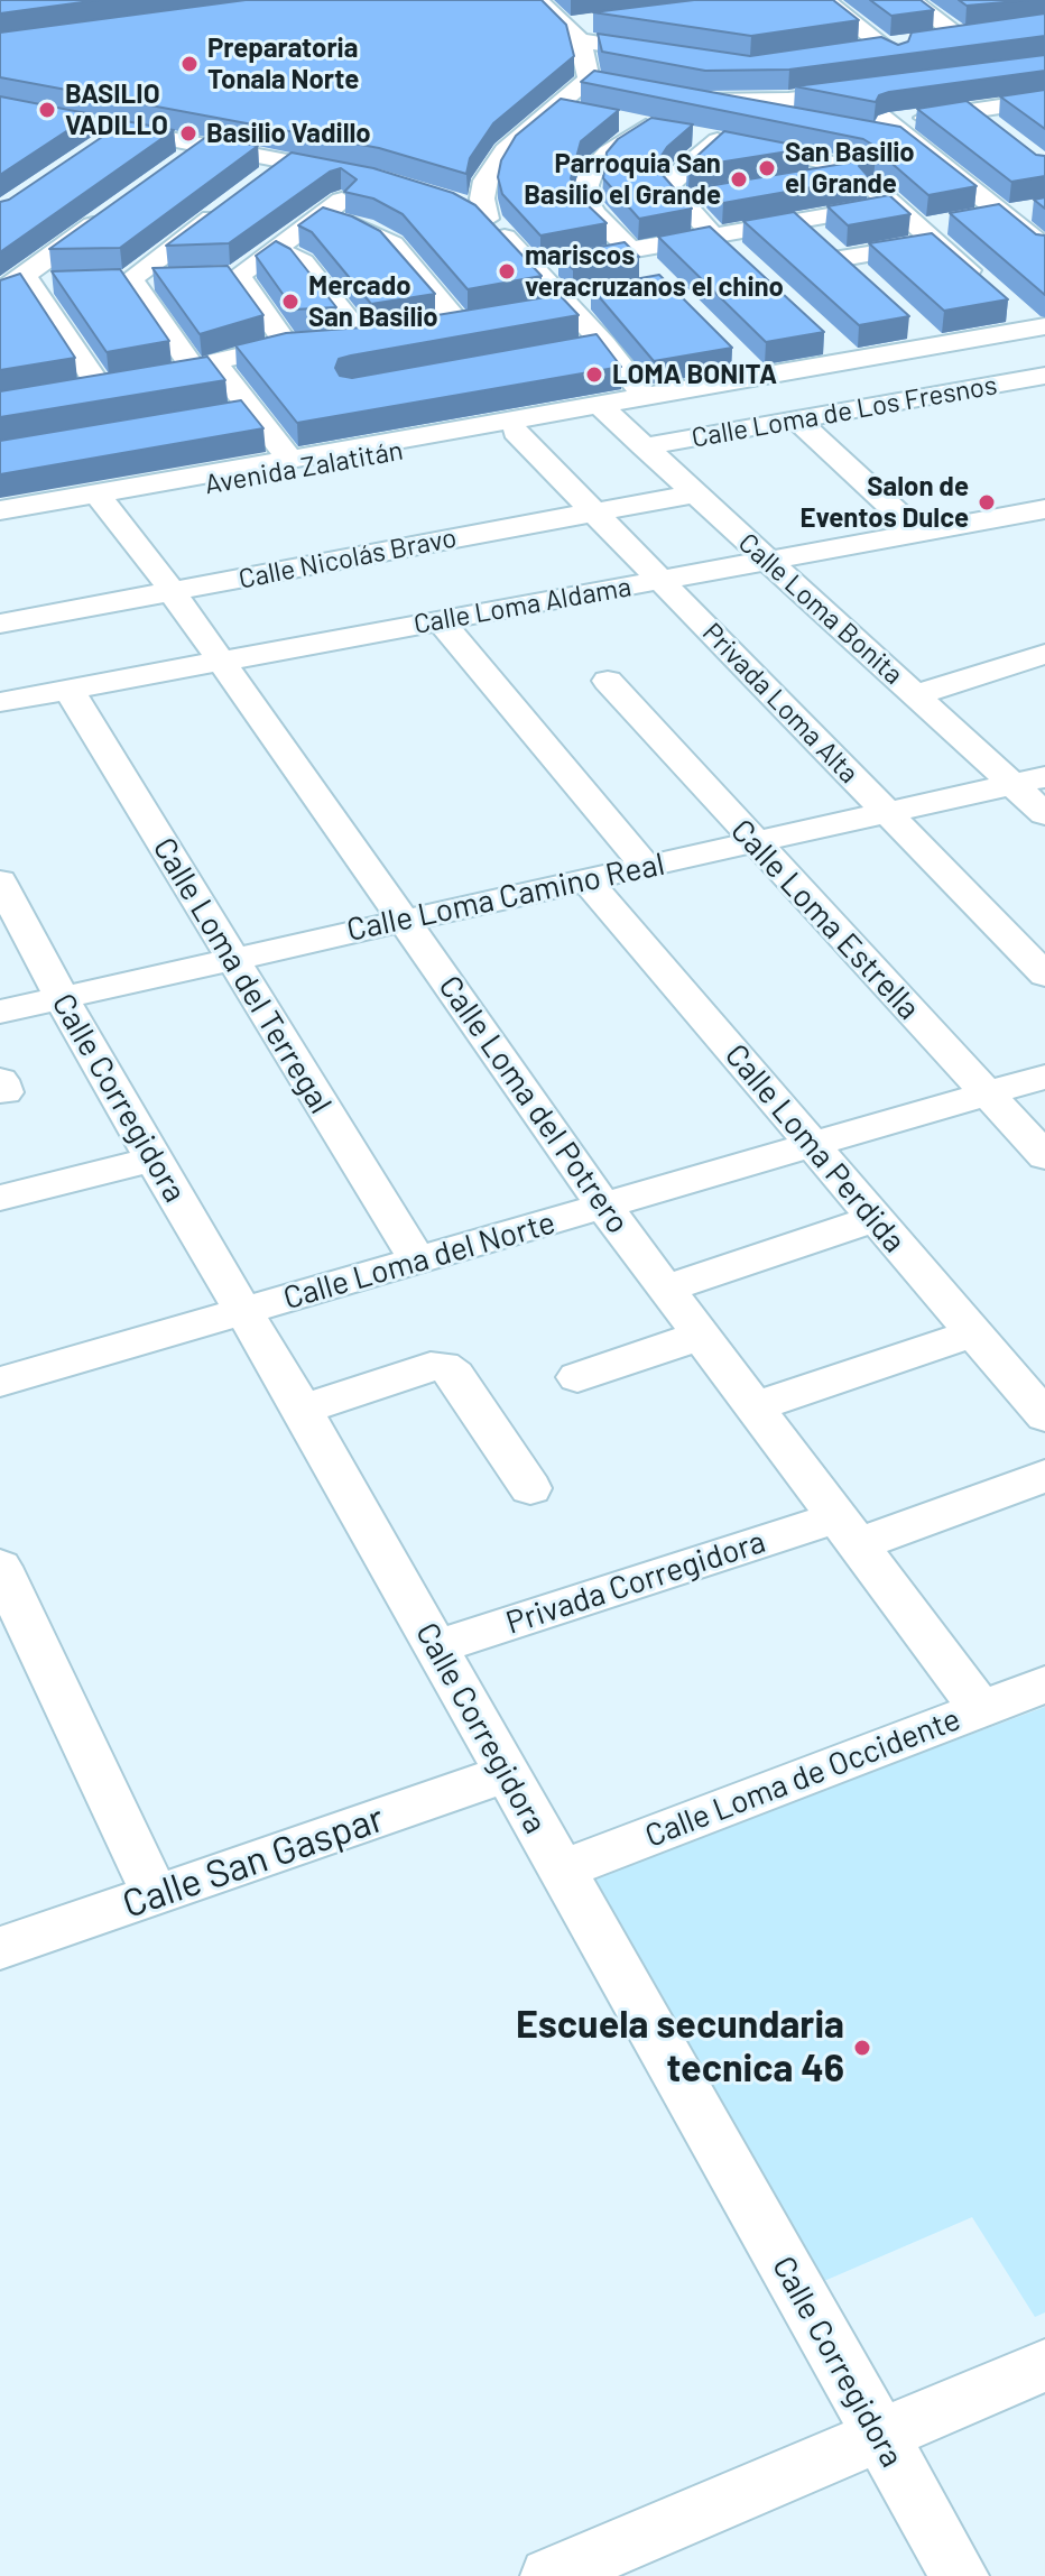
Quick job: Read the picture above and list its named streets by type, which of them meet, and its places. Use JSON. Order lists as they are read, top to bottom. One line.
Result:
{"streets":{"street":["Calle Loma de Los Fresnos","Avenida Zalatitán","Calle Nicolás Bravo","Calle Loma Aldama","Calle Loma Bonita","Privada Loma Alta","Calle Loma Camino Real","Calle Loma Estrella","Calle Loma del Terregal","Calle Corregidora","Calle Loma del Potrero","Calle Loma Perdida","Calle Loma del Norte","Privada Corregidora","Calle Loma de Occidente","Calle San Gaspar"]},"crossings":[["Calle Loma de Los Fresnos","Avenida Zalatitán"],["Calle Loma de Los Fresnos","Calle Loma Bonita"],["Avenida Zalatitán","Calle Loma Bonita"],["Avenida Zalatitán","Privada Loma Alta"],["Avenida Zalatitán","Calle Loma del Potrero"],["Calle Nicolás Bravo","Calle Loma Bonita"],["Calle Nicolás Bravo","Privada Loma Alta"],["Calle Nicolás Bravo","Calle Loma del Potrero"],["Calle Loma Aldama","Calle Loma Bonita"],["Calle Loma Aldama","Privada Loma Alta"],["Calle Loma Aldama","Calle Loma del Terregal"],["Calle Loma Aldama","Calle Loma del Potrero"],["Calle Loma Bonita","Calle Loma Camino Real"],["Privada Loma Alta","Calle Loma Camino Real"],["Calle Loma Camino Real","Calle Loma Estrella"],["Calle Loma Camino Real","Calle Loma del Terregal"],["Calle Loma Camino Real","Calle Corregidora"],["Calle Loma Camino Real","Calle Loma del Potrero"],["Calle Loma Camino Real","Calle Loma Perdida"],["Calle Loma Estrella","Calle Loma del Norte"],["Calle Loma del Terregal","Calle Loma del Norte"],["Calle Corregidora","Calle Loma del Norte"],["Calle Corregidora","Privada Corregidora"],["Calle Corregidora","Calle Loma de Occidente"],["Calle Corregidora","Calle San Gaspar"],["Calle Loma del Potrero","Calle Loma del Norte"],["Calle Loma del Potrero","Privada Corregidora"],["Calle Loma del Potrero","Calle Loma de Occidente"],["Calle Loma Perdida","Calle Loma del Norte"]],"places":["Preparatoria Tonala Norte","BASILIO VADILLO","Basilio Vadillo","San Basilio el Grande","Parroquia San Basilio el Grande","mariscos veracruzanos el chino","Mercado San Basilio","LOMA BONITA","Salon de Eventos Dulce","Escuela secundaria tecnica 46"]}
